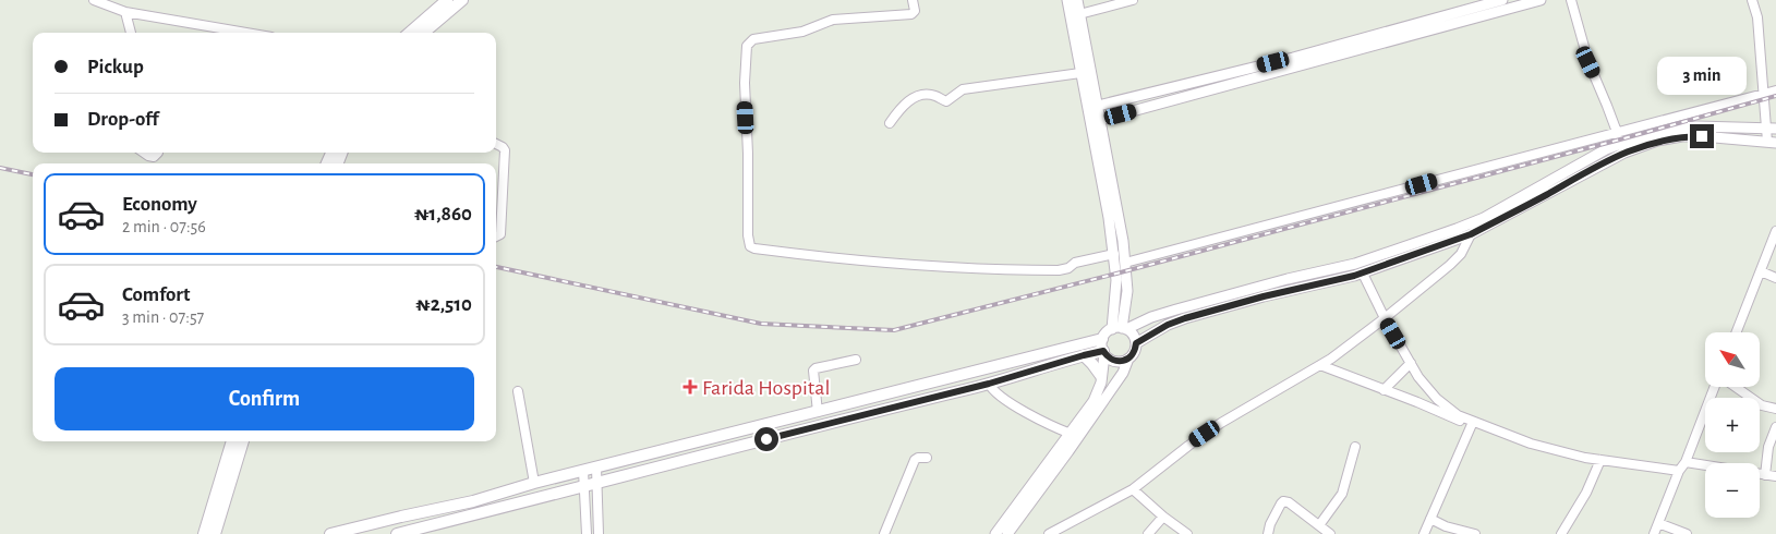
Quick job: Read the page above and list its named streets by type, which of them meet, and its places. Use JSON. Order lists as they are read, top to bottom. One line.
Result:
{"places":{"health":["Farida Hospital"]},"north":"top left","page":{"banner":["Pickup","Drop-off"],"bubble":"3 min","list":[{"name":"Economy","note":"2 min · 07:56","value":"₦1,860"},{"name":"Comfort","note":"3 min · 07:57","value":"₦2,510"}],"map_buttons":["+","−"],"buttons":"Confirm"}}
